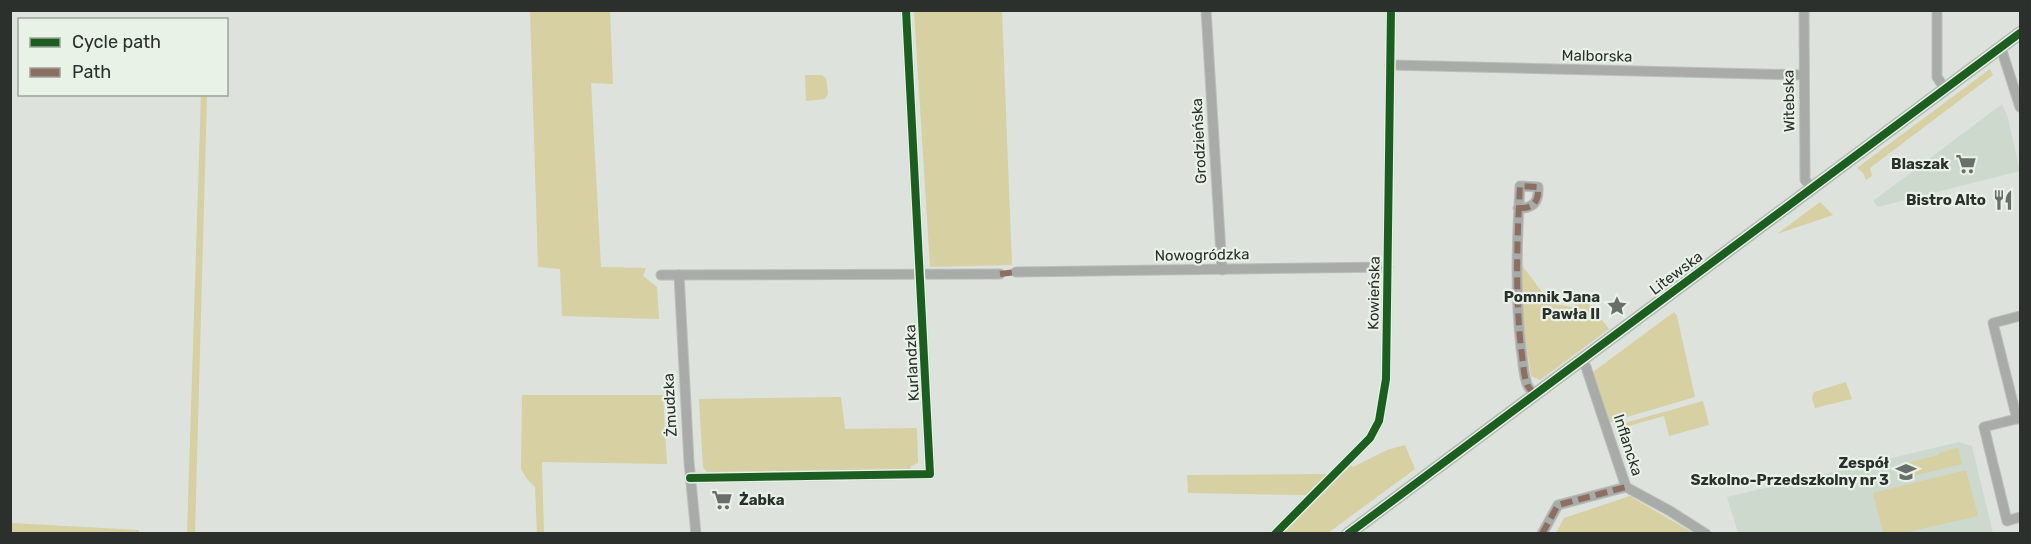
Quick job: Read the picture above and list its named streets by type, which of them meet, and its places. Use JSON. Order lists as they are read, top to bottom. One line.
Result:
{"streets":{"street":["Malborska","Witebska","Grodzieńska","Nowogródzka","Litewska","Kowieńska","Kurlandzka","Żmudzka","Inflancka"]},"crossings":[["Malborska","Witebska"],["Malborska","Kowieńska"],["Witebska","Litewska"],["Grodzieńska","Nowogródzka"],["Nowogródzka","Kowieńska"],["Litewska","Inflancka"],["Kurlandzka","Żmudzka"]],"places":{"supermarket":["Blaszak","Żabka"],"restaurant":["Bistro Alto"],"place":["Pomnik Jana Pawła II"],"school or university":["Zespół Szkolno-Przedszkolny nr 3"]},"legend":["Cycle path","Path"]}
